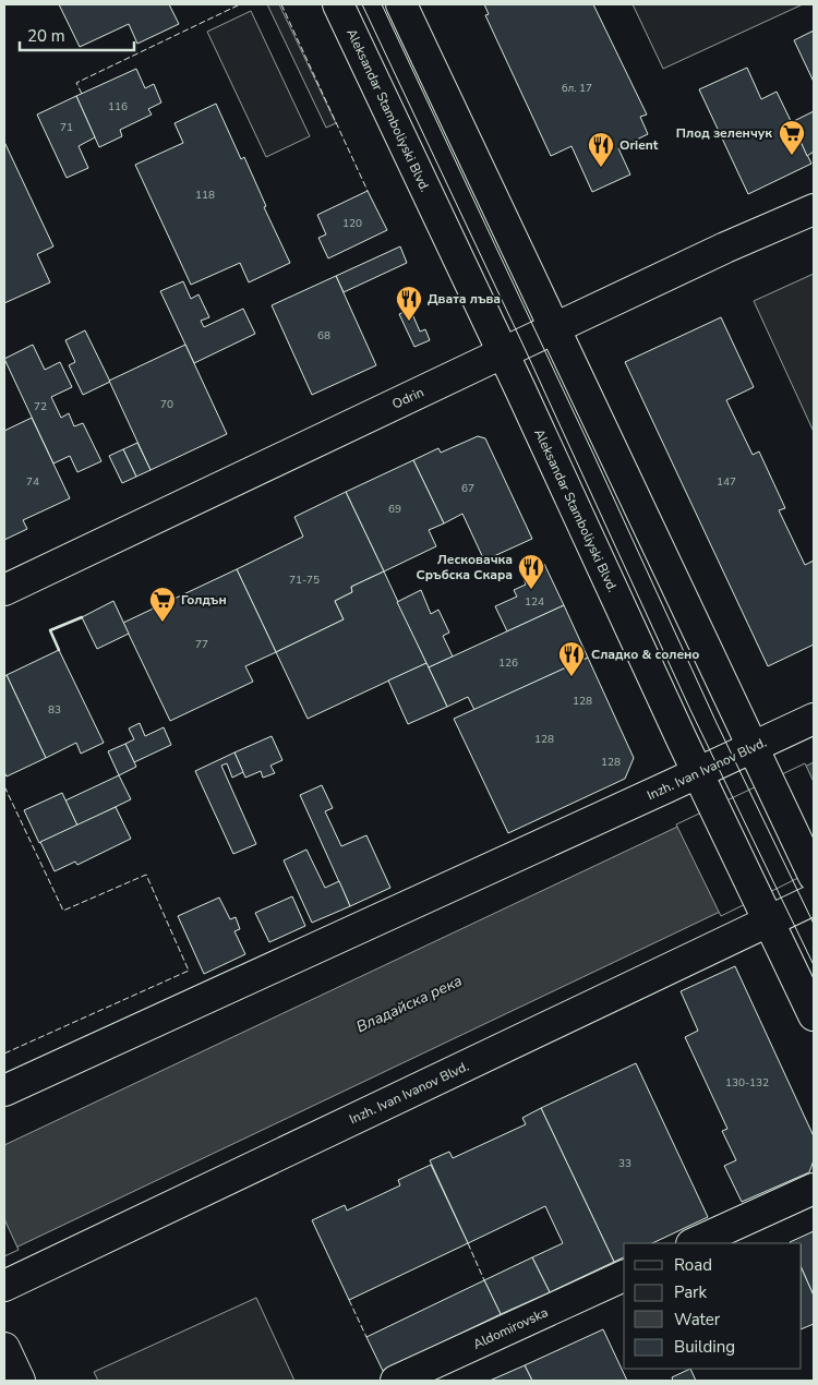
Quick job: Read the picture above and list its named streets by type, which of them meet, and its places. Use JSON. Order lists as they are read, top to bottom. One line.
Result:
{"streets":{"street":["Aleksandar Stamboliyski Blvd.","Odrin","Inzh. Ivan Ivanov Blvd.","Aldomirovska"]},"crossings":[["Aleksandar Stamboliyski Blvd.","Odrin"],["Aleksandar Stamboliyski Blvd.","Inzh. Ivan Ivanov Blvd."]],"water":["Владайска река"],"places":{"supermarket":["Плод зеленчук","Голдън"],"restaurant":["Orient","Двата лъва","Лесковачка Сръбска Скара","Сладко & солено"]},"house_numbers":["бл. 17","116","71","118","120","68","70","72","74","147","67","69","71-75","124","77","126","128","83","128","128","130-132","33"],"legend":["Road","Park","Water","Building"],"scale_bar":"20 m"}
